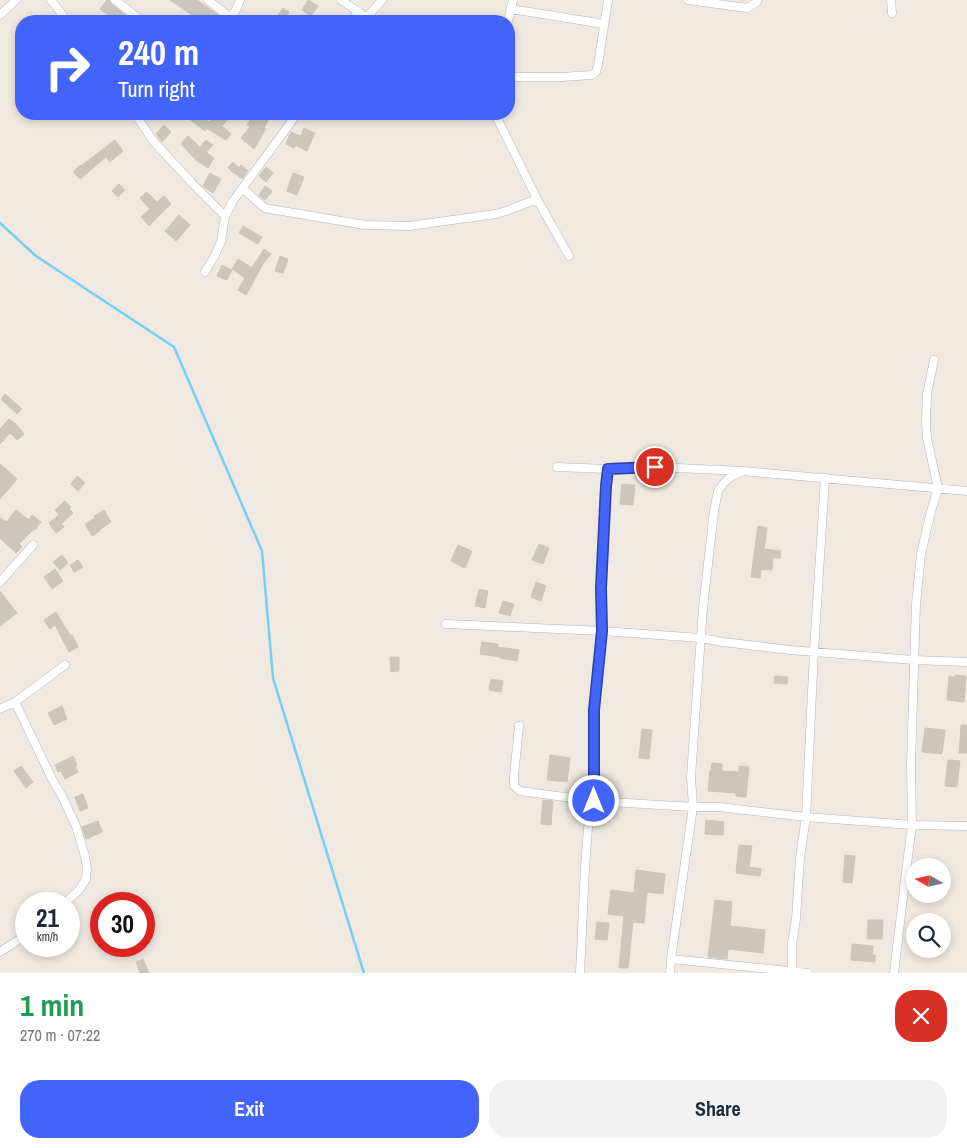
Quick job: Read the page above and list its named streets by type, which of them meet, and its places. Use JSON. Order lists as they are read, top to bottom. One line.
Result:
{"north":"left","page":{"turn":["240 m","Turn right"],"speed":"21 km/h","limit":"30","heading":["1 min","270 m · 07:22"],"buttons":["Exit","Share"]}}
